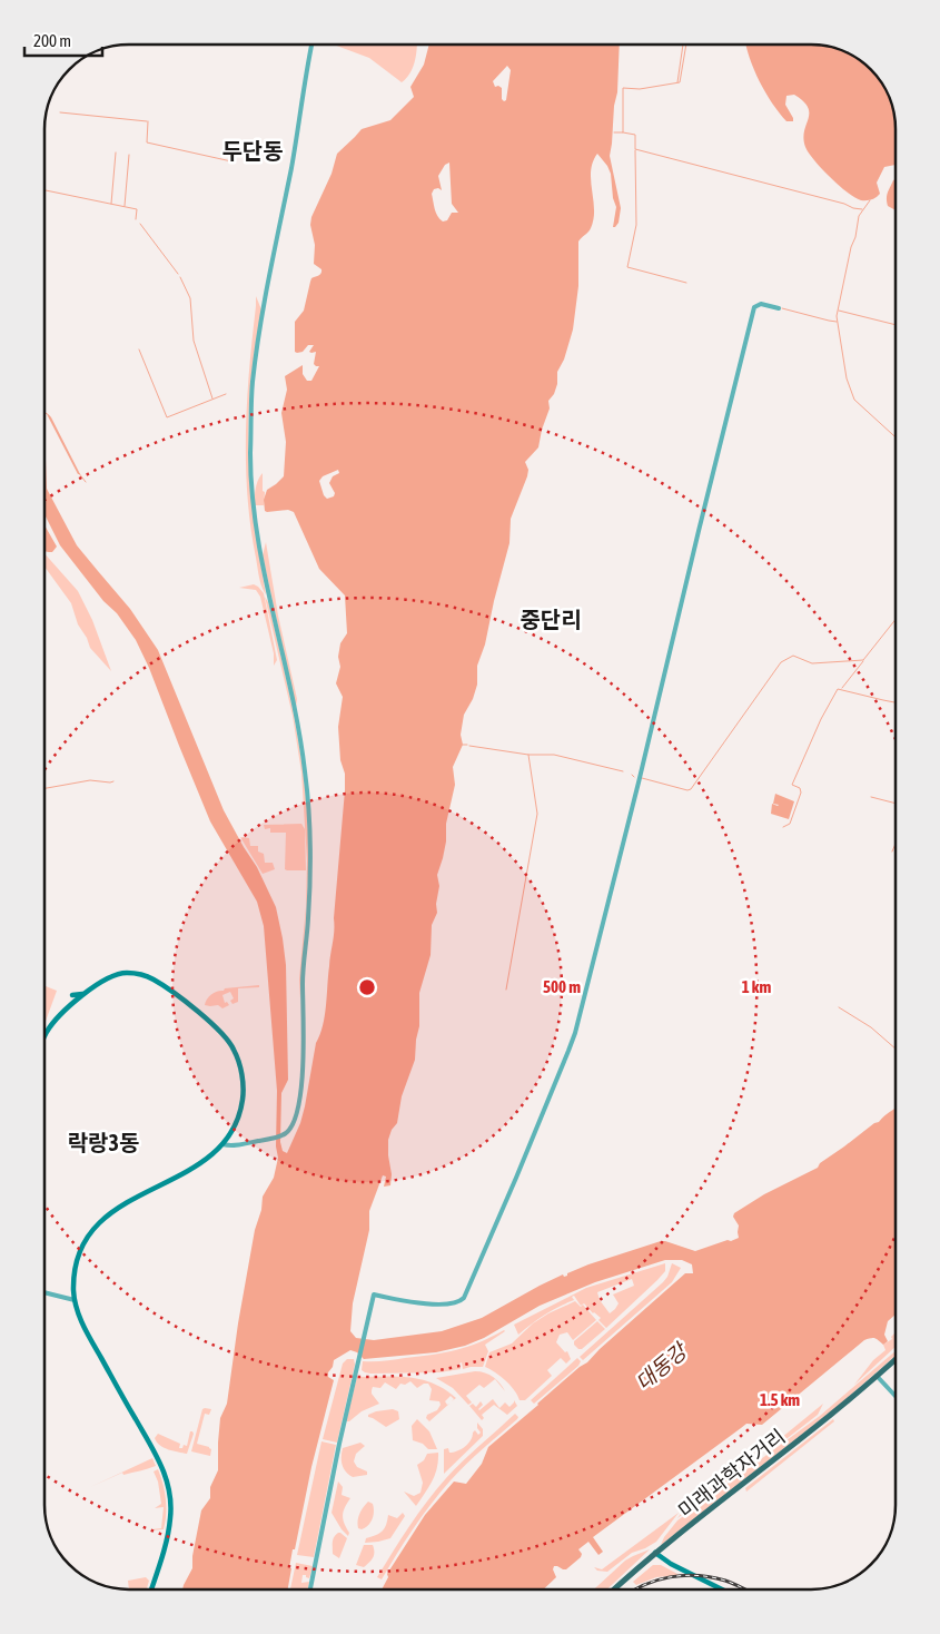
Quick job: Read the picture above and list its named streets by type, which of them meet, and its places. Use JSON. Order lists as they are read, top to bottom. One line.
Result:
{"streets":{"main road":["미래과학자거리"]},"districts":["두단동","중단리","락랑3동"],"water":["대동강"],"scale_bar":"200 m","rings":["500 m","1 km","1.5 km"]}
